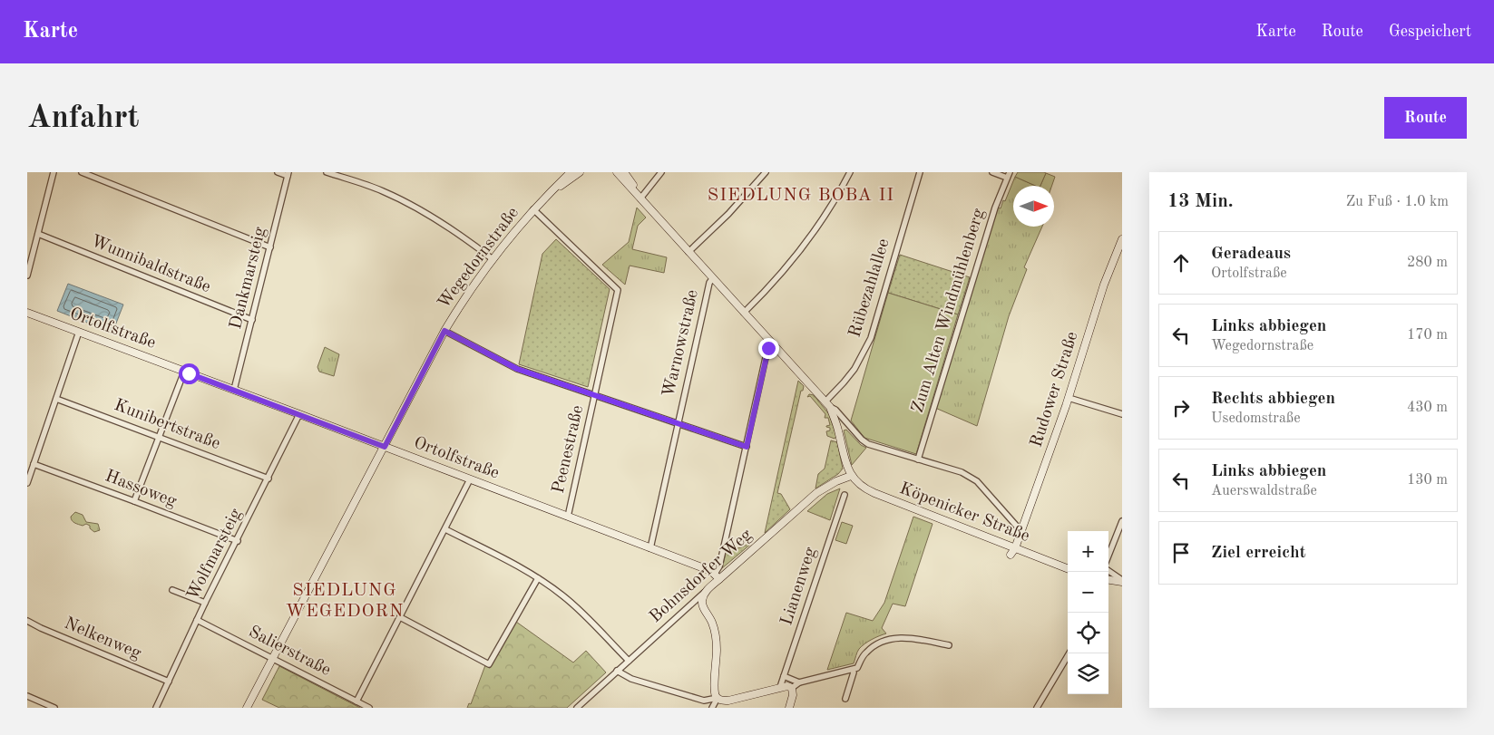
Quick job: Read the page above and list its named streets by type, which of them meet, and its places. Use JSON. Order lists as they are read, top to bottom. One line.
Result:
{"streets":{"street":["Wegedornstraße","Wunnibaldstraße","Dankmarsteig","Rübezahlallee","Zum Alten Windmühlenberg","Ortolfstraße","Warnowstraße","Rudower Straße","Kunibertstraße","Peenestraße","Hassoweg","Köpenicker Straße","Wolfmarsteig","Bohnsdorfer Weg","Lianenweg","Nelkenweg","Salierstraße"]},"crossings":[["Wegedornstraße","Ortolfstraße"],["Wegedornstraße","Peenestraße"],["Wegedornstraße","Salierstraße"],["Wunnibaldstraße","Dankmarsteig"],["Dankmarsteig","Ortolfstraße"],["Ortolfstraße","Warnowstraße"],["Ortolfstraße","Peenestraße"],["Ortolfstraße","Wolfmarsteig"],["Ortolfstraße","Bohnsdorfer Weg"],["Rudower Straße","Köpenicker Straße"],["Kunibertstraße","Wolfmarsteig"],["Hassoweg","Wolfmarsteig"],["Köpenicker Straße","Bohnsdorfer Weg"],["Wolfmarsteig","Nelkenweg"],["Wolfmarsteig","Salierstraße"]],"districts":["SIEDLUNG BOBA II","SIEDLUNG WEGEDORN"],"north":"right","page":{"header":"Karte","nav":["Karte","Route","Gespeichert"],"buttons":"Route","title":"Anfahrt","heading":["13 Min.","Zu Fuß · 1.0 km"],"list":[["Geradeaus","Ortolfstraße","280 m"],["Links abbiegen","Wegedornstraße","170 m"],["Rechts abbiegen","Usedomstraße","430 m"],["Links abbiegen","Auerswaldstraße","130 m"],"Ziel erreicht"],"map_buttons":["+","−"]}}
